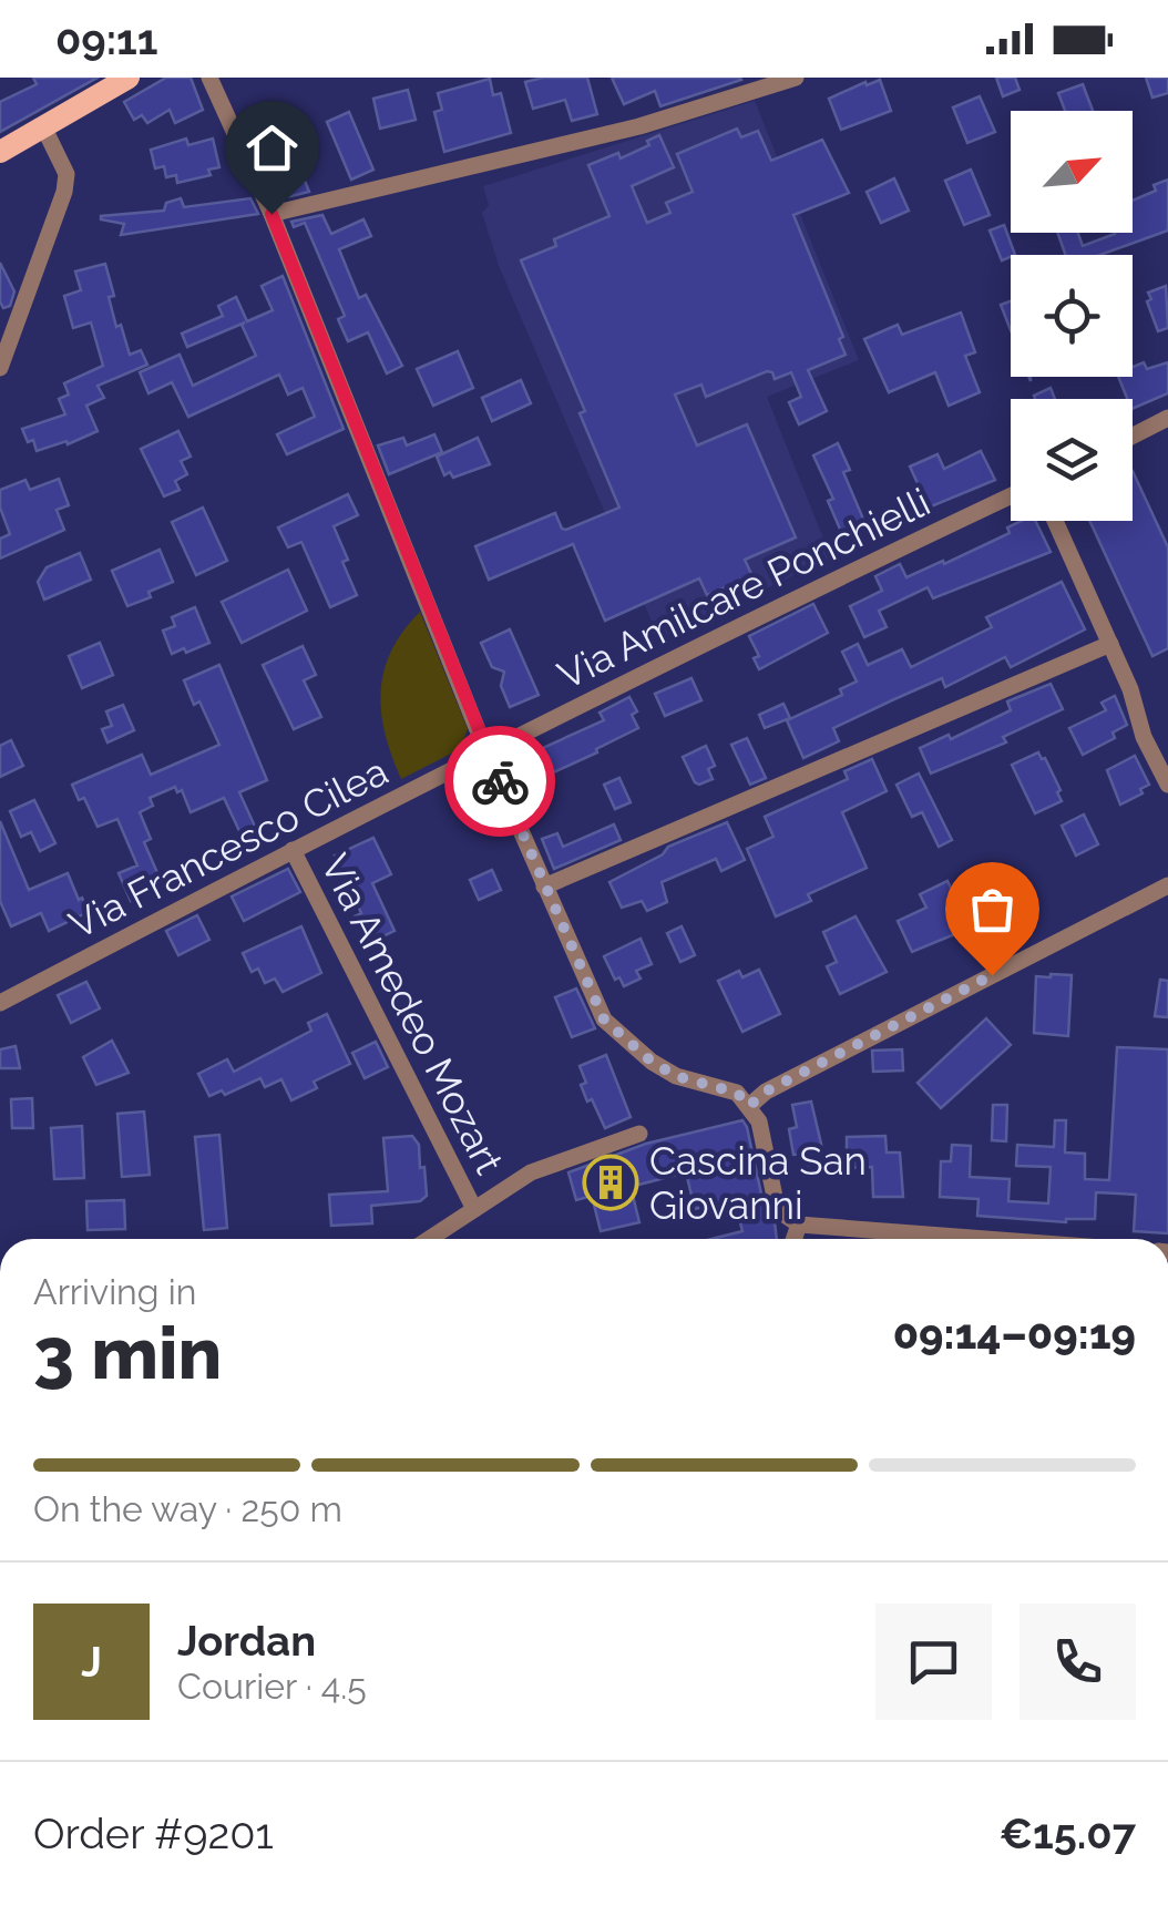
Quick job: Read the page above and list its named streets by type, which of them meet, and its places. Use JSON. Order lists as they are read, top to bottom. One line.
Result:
{"streets":{"street":["Via Amilcare Ponchielli","Via Francesco Cilea","Via Amedeo Mozart"]},"crossings":[["Via Amilcare Ponchielli","Via Francesco Cilea"],["Via Francesco Cilea","Via Amedeo Mozart"]],"places":{"building":["Cascina San Giovanni"]},"north":"top right","page":{"status":"09:11","heading":["3 min","Arriving in","09:14–09:19"],"panel":["Jordan","Courier · 4.5","Order #9201","€15.07"],"bar":"On the way · 250 m","round":"J"}}
